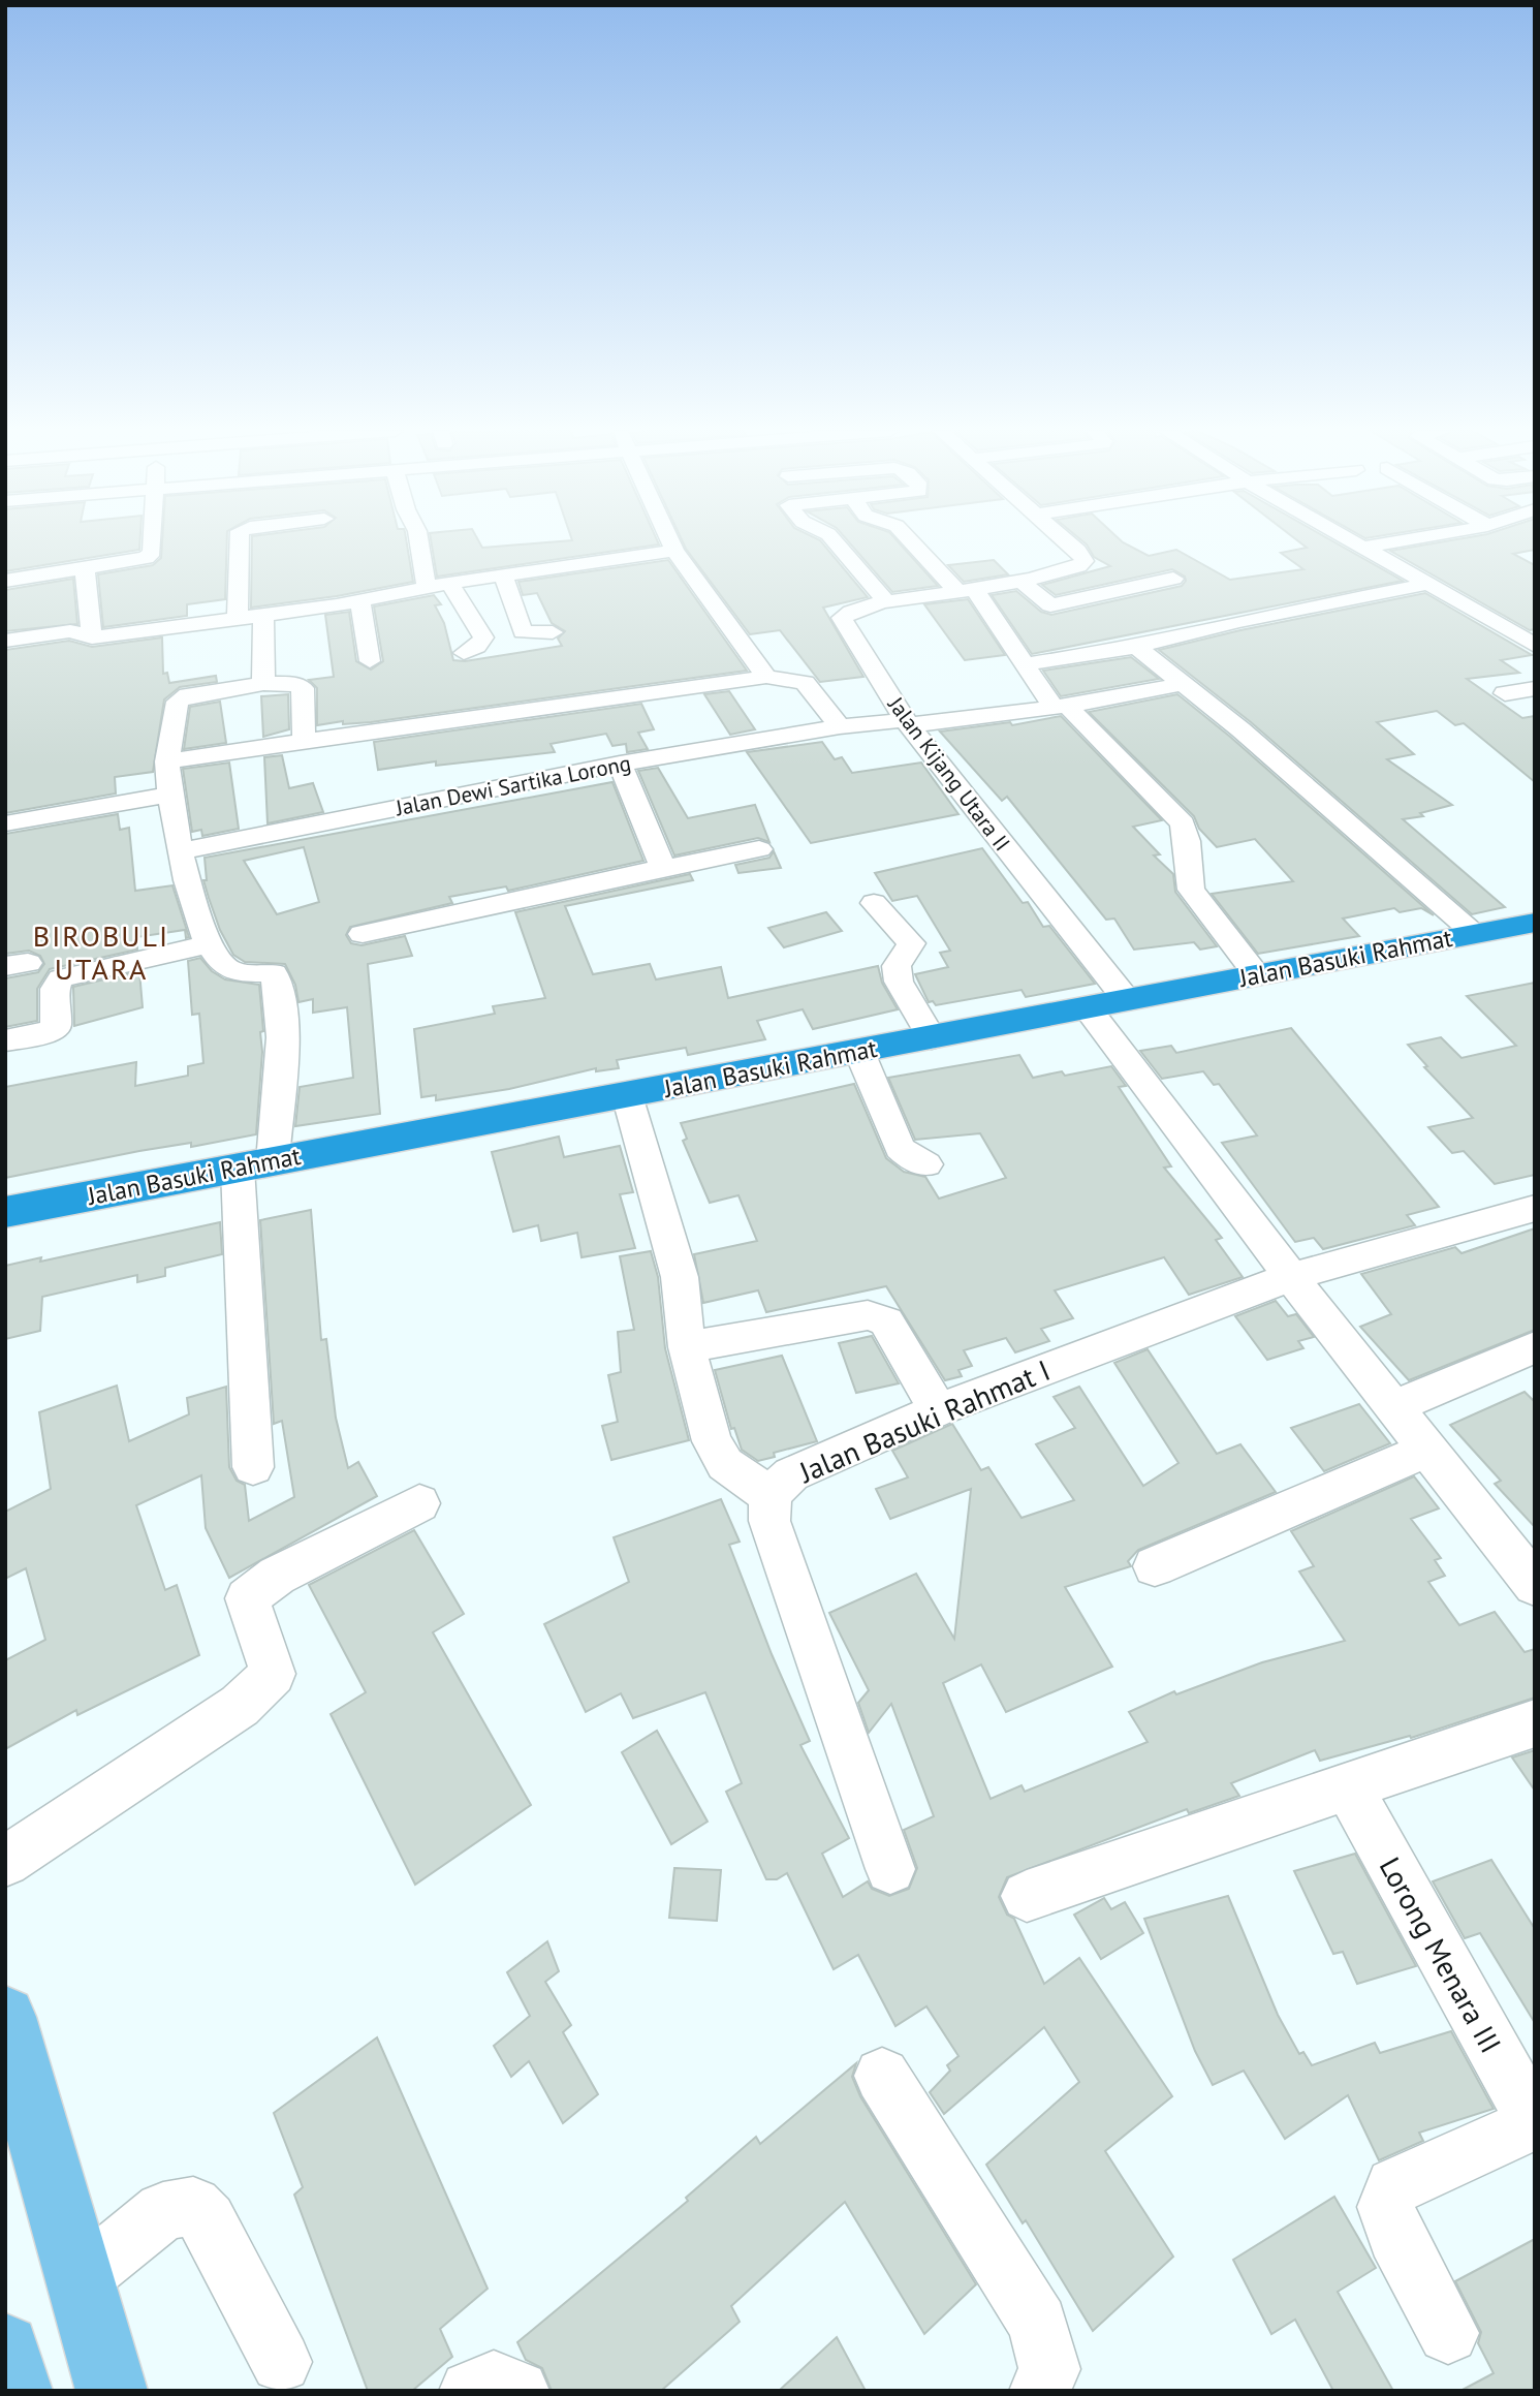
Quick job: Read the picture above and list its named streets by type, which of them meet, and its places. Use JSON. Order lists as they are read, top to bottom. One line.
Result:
{"streets":{"highway":["Jalan Basuki Rahmat"],"street":["Jalan Kijang Utara II","Jalan Dewi Sartika Lorong","Jalan Basuki Rahmat I","Lorong Menara III"]},"crossings":[["Jalan Kijang Utara II","Jalan Dewi Sartika Lorong"],["Jalan Kijang Utara II","Jalan Basuki Rahmat"]],"districts":["BIROBULI UTARA"]}
